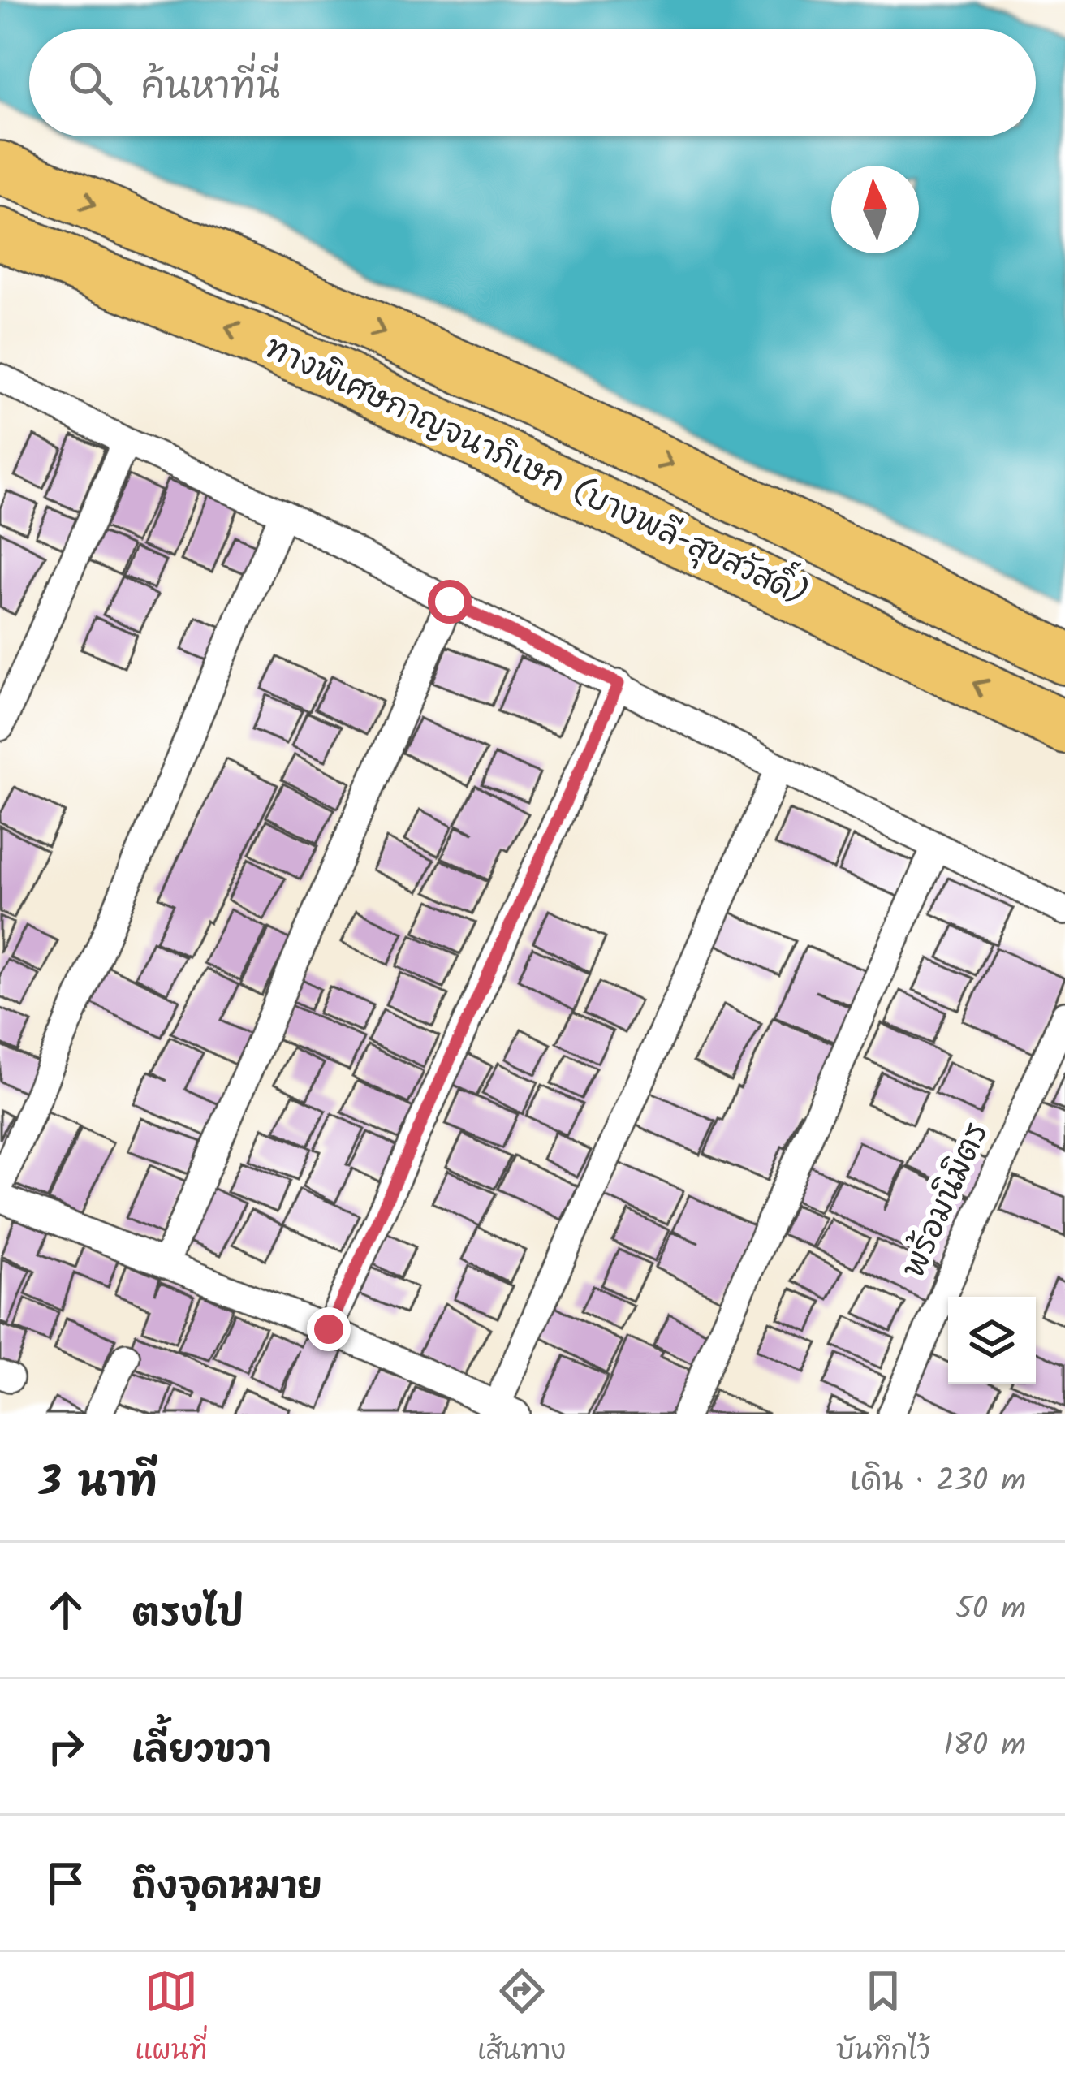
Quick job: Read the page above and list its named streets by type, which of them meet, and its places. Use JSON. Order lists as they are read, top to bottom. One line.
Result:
{"streets":{"highway":["ทางพิเศษกาญจนาภิเษก (บางพลี-สุขสวัสดิ์)"],"street":["พร้อมนิมิตร"]},"north":"top","page":{"search":"ค้นหาที่นี่","heading":["3 นาที","เดิน · 230 m"],"list":[["ตรงไป","50 m"],["เลี้ยวขวา","180 m"],"ถึงจุดหมาย"],"nav":["แผนที่","เส้นทาง","บันทึกไว้"]}}
